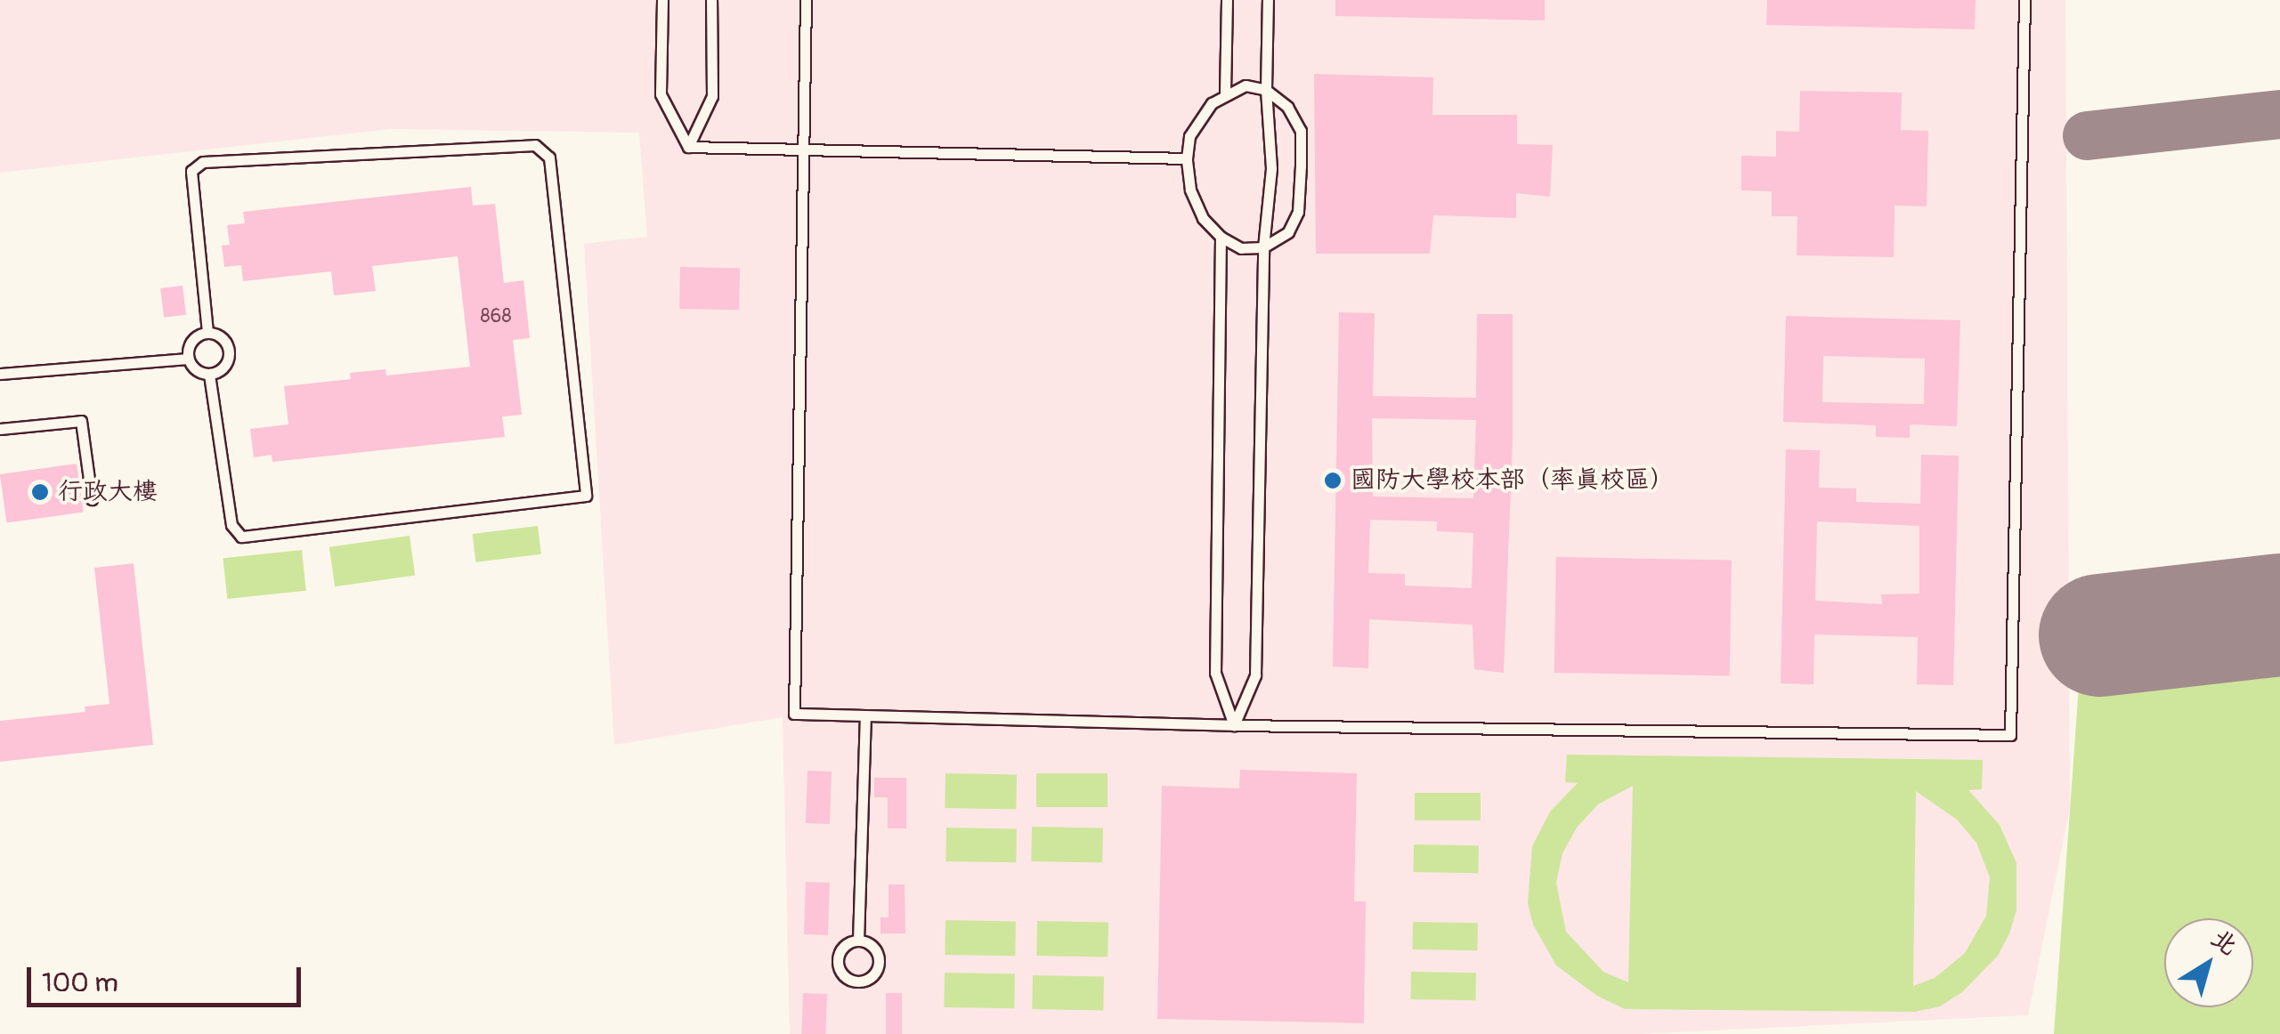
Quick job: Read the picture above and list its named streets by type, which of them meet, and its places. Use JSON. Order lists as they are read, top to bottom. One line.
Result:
{"places":["國防大學校本部（率真校區）","行政大樓"],"house_numbers":["868"],"scale_bar":"100 m","north":"top right"}
